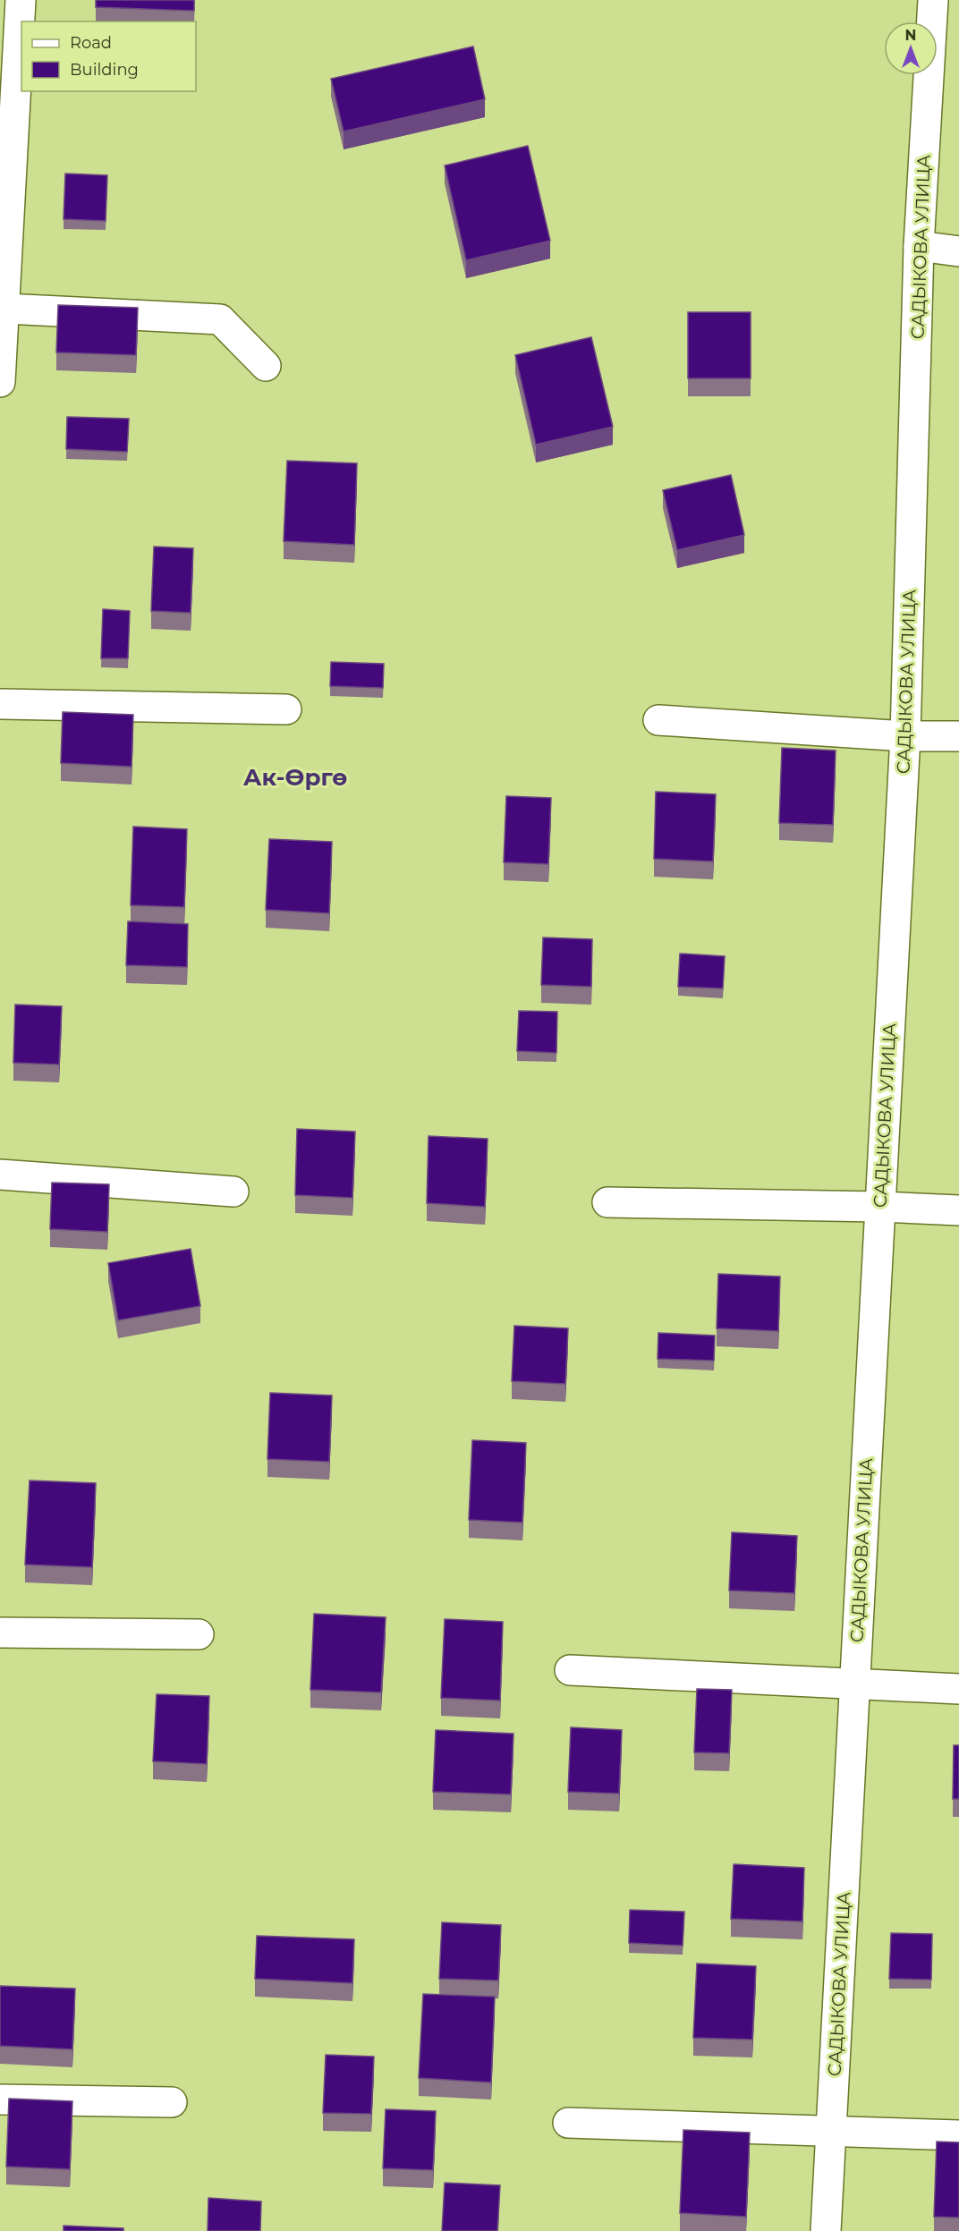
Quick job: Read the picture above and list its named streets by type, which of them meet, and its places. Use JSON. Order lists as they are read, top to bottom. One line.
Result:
{"streets":{"street":["САДЫКОВА УЛИЦА"]},"districts":["Ак-Өргө"],"legend":["Road","Building"],"north":"top"}
